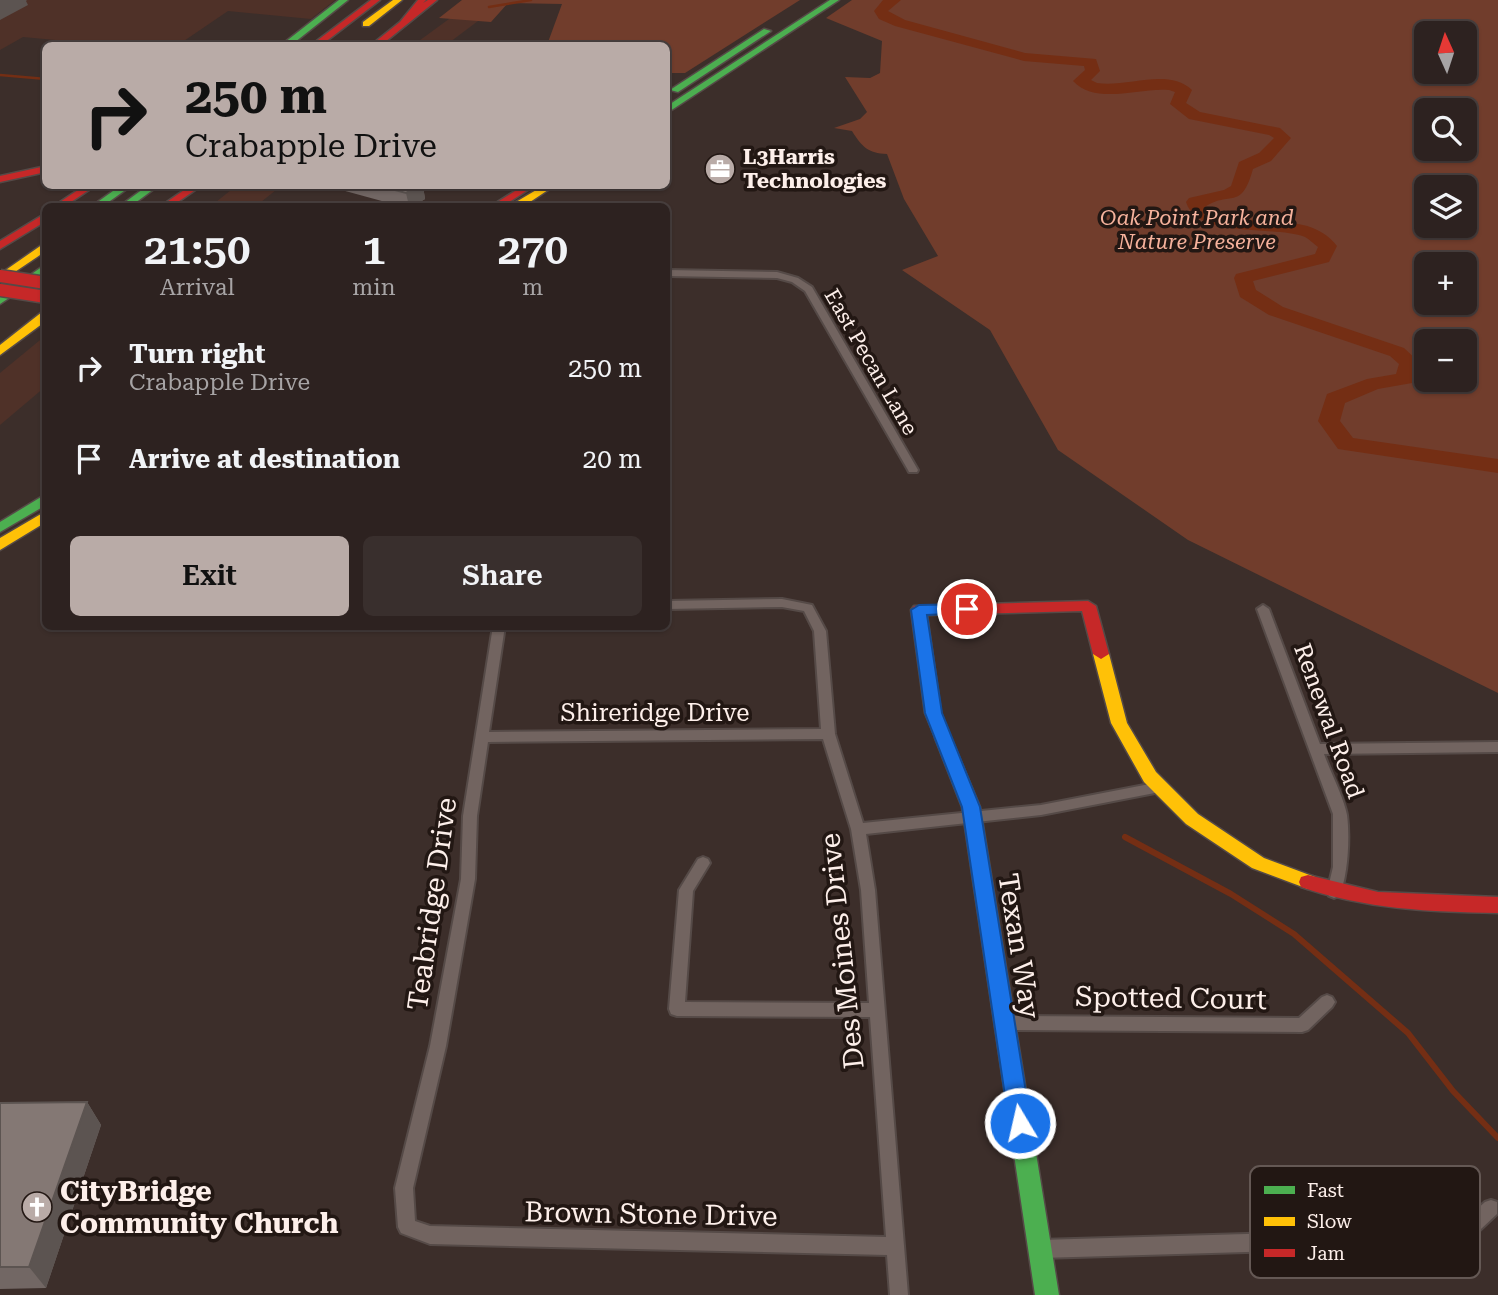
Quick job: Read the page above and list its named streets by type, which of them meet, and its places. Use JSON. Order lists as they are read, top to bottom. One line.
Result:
{"streets":{"main road":["Texan Way"],"street":["East Pecan Lane","Shireridge Drive","Renewal Road","Teabridge Drive","Des Moines Drive","Spotted Court","Brown Stone Drive"]},"crossings":[["Shireridge Drive","Teabridge Drive"],["Shireridge Drive","Des Moines Drive"],["Teabridge Drive","Brown Stone Drive"],["Texan Way","Spotted Court"],["Des Moines Drive","Brown Stone Drive"]],"parks":["Oak Point Park and Nature Preserve"],"places":{"office":["L3Harris Technologies"],"church":["CityBridge Community Church"]},"legend":["Fast","Slow","Jam"],"north":"top","page":{"map_buttons":["+","−"],"turn":["250 m","Crabapple Drive"],"eta":["21:50","Arrival","1","min","270","m"],"list":[{"name":"Turn right","note":"Crabapple Drive","value":"250 m"},{"name":"Arrive at destination","value":"20 m"}],"buttons":["Exit","Share"]}}
